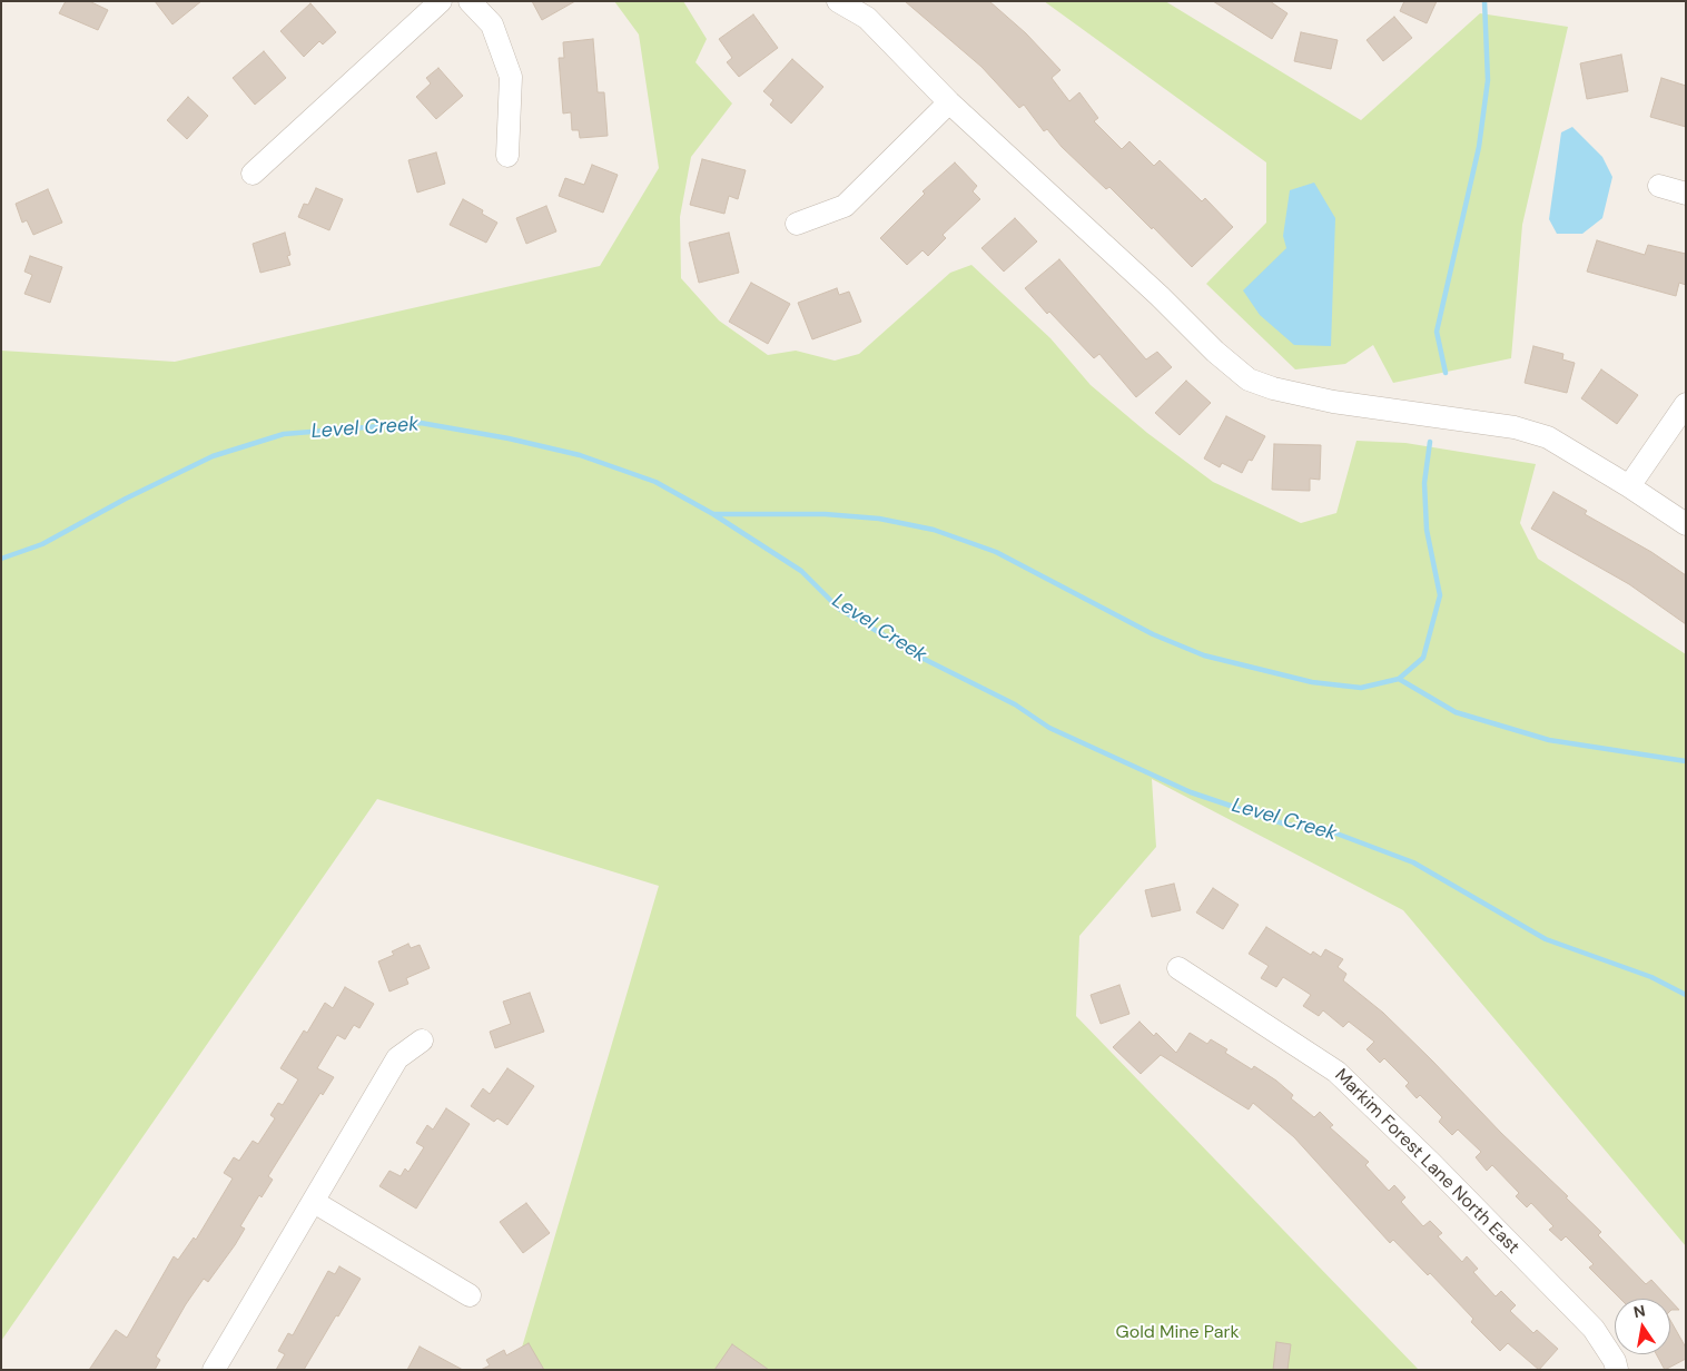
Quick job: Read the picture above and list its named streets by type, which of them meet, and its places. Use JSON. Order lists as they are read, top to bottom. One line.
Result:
{"streets":{"street":["Markim Forest Lane North East"]},"water":["Level Creek"],"parks":["Gold Mine Park"],"north":"top"}
